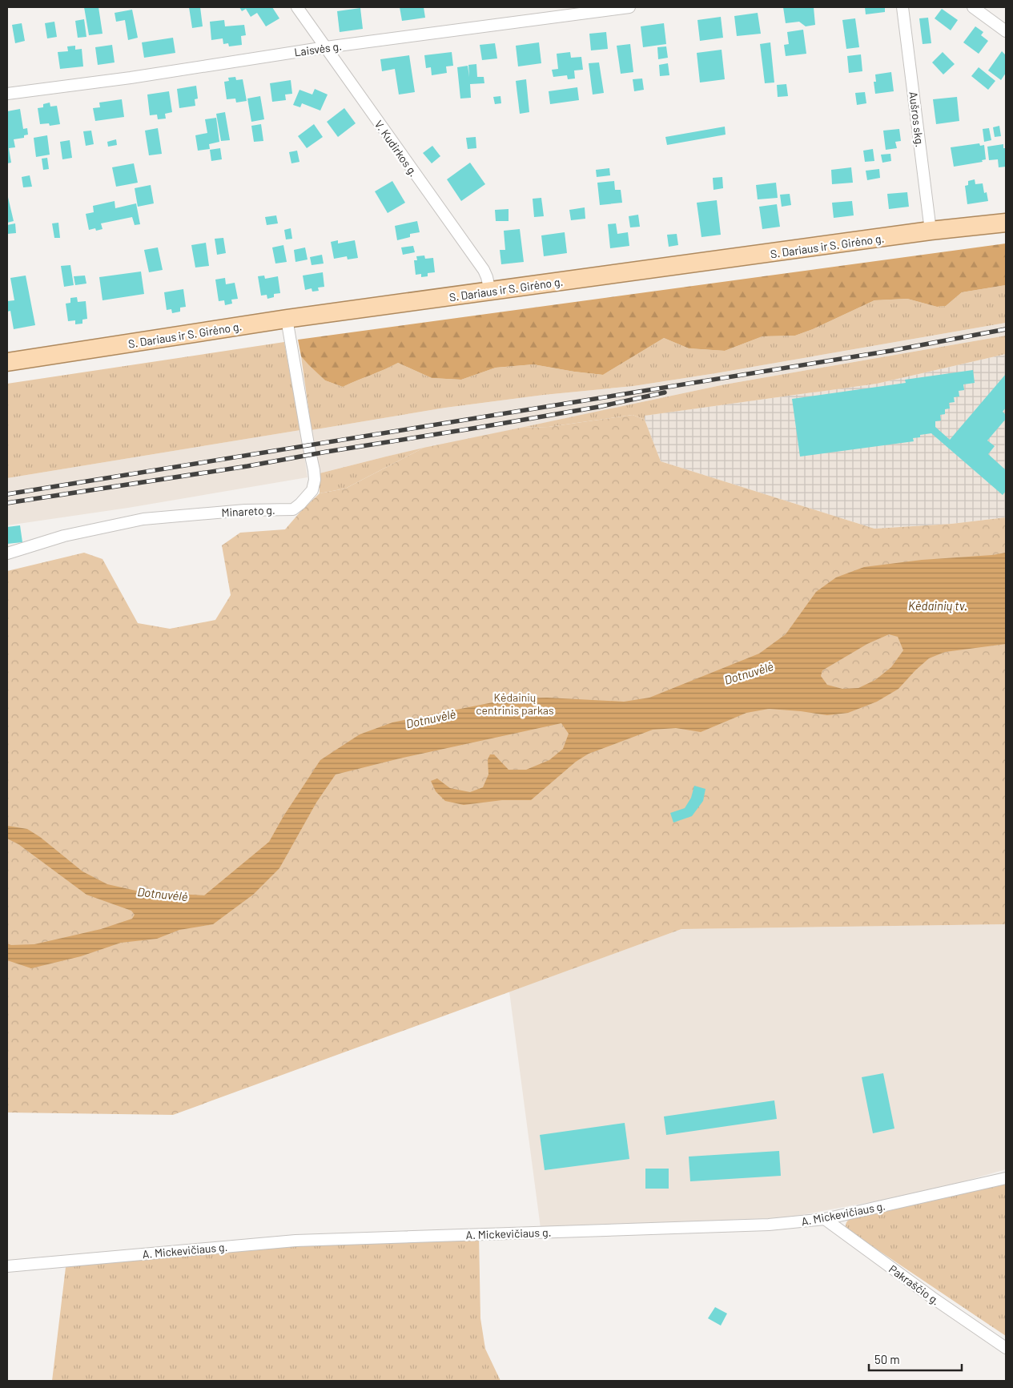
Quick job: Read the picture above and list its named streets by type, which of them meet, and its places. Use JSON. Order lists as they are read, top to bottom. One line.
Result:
{"streets":{"main road":["S. Dariaus ir S. Girėno g."],"street":["Laisvės g.","Aušros skg.","V. Kudirkos g.","Minareto g.","A. Mickevičiaus g.","Pakraščio g."]},"crossings":[["Laisvės g.","V. Kudirkos g."],["Aušros skg.","S. Dariaus ir S. Girėno g."],["V. Kudirkos g.","S. Dariaus ir S. Girėno g."],["S. Dariaus ir S. Girėno g.","Minareto g."],["A. Mickevičiaus g.","Pakraščio g."]],"water":["Kėdainių tv.","Dotnuvėlė"],"parks":["Kėdainių centrinis parkas"],"scale_bar":"50 m"}
